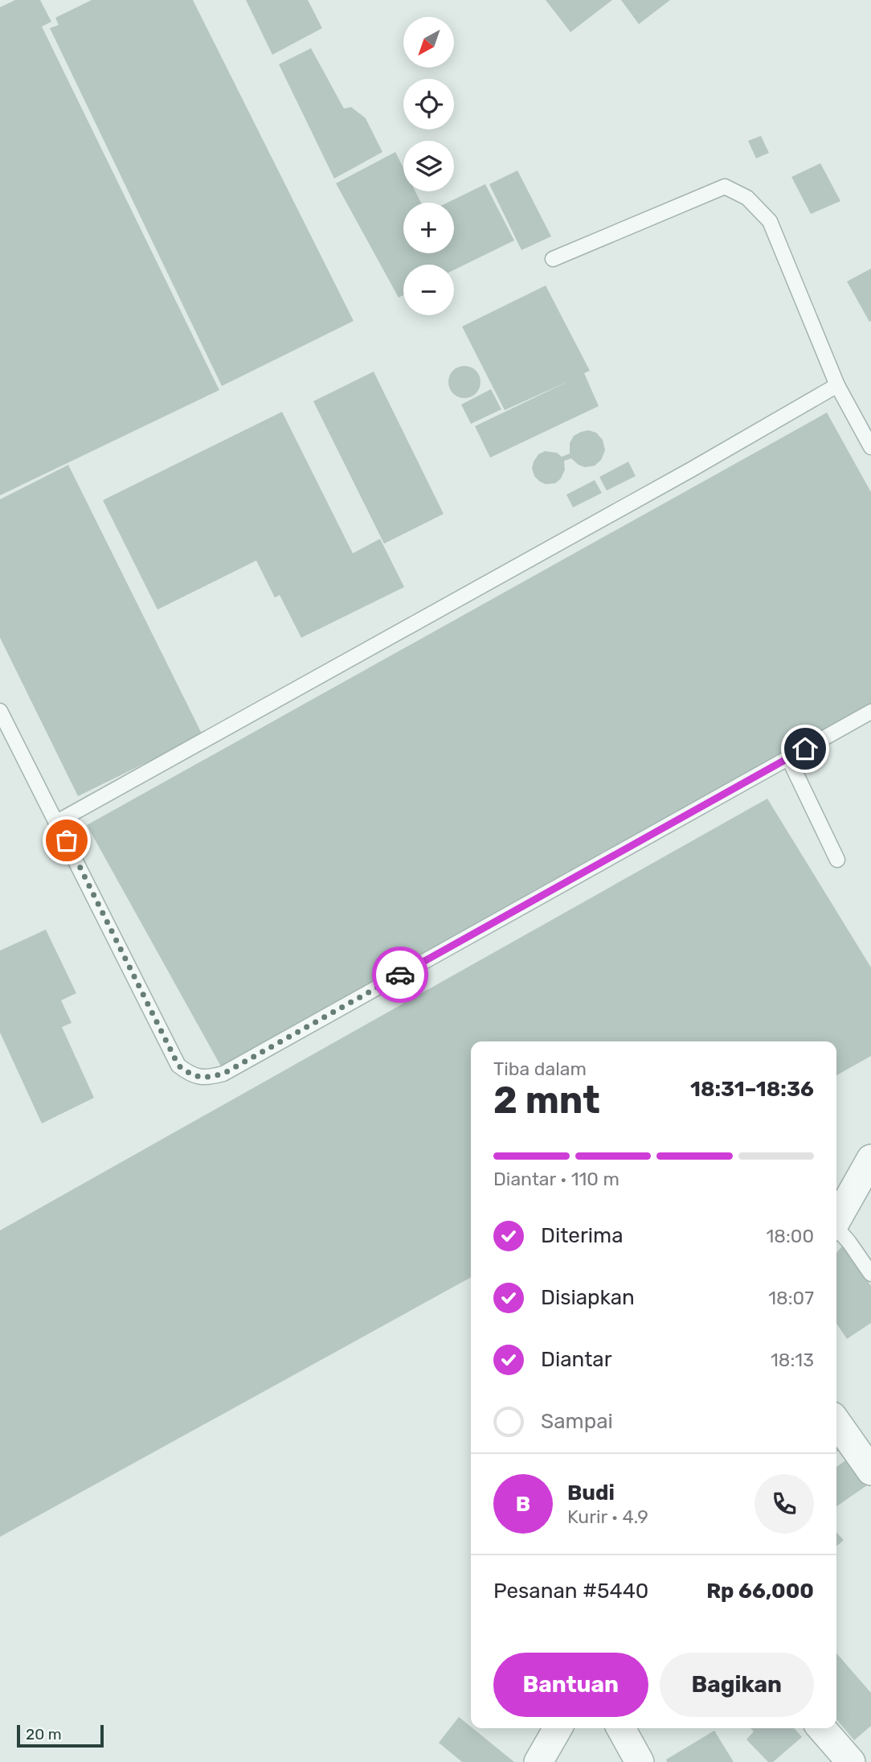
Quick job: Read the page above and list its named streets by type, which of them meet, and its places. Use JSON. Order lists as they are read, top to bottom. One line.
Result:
{"scale_bar":"20 m","north":"bottom left","page":{"map_buttons":["+","−"],"heading":["2 mnt","Tiba dalam","18:31–18:36"],"panel":["Budi","Kurir · 4.9","Pesanan #5440","Rp 66,000"],"bar":"Diantar · 110 m","list":[["Diterima","18:00"],["Disiapkan","18:07"],["Diantar","18:13"],"Sampai"],"round":"B","buttons":["Bantuan","Bagikan"],"scale":"20 m"}}
